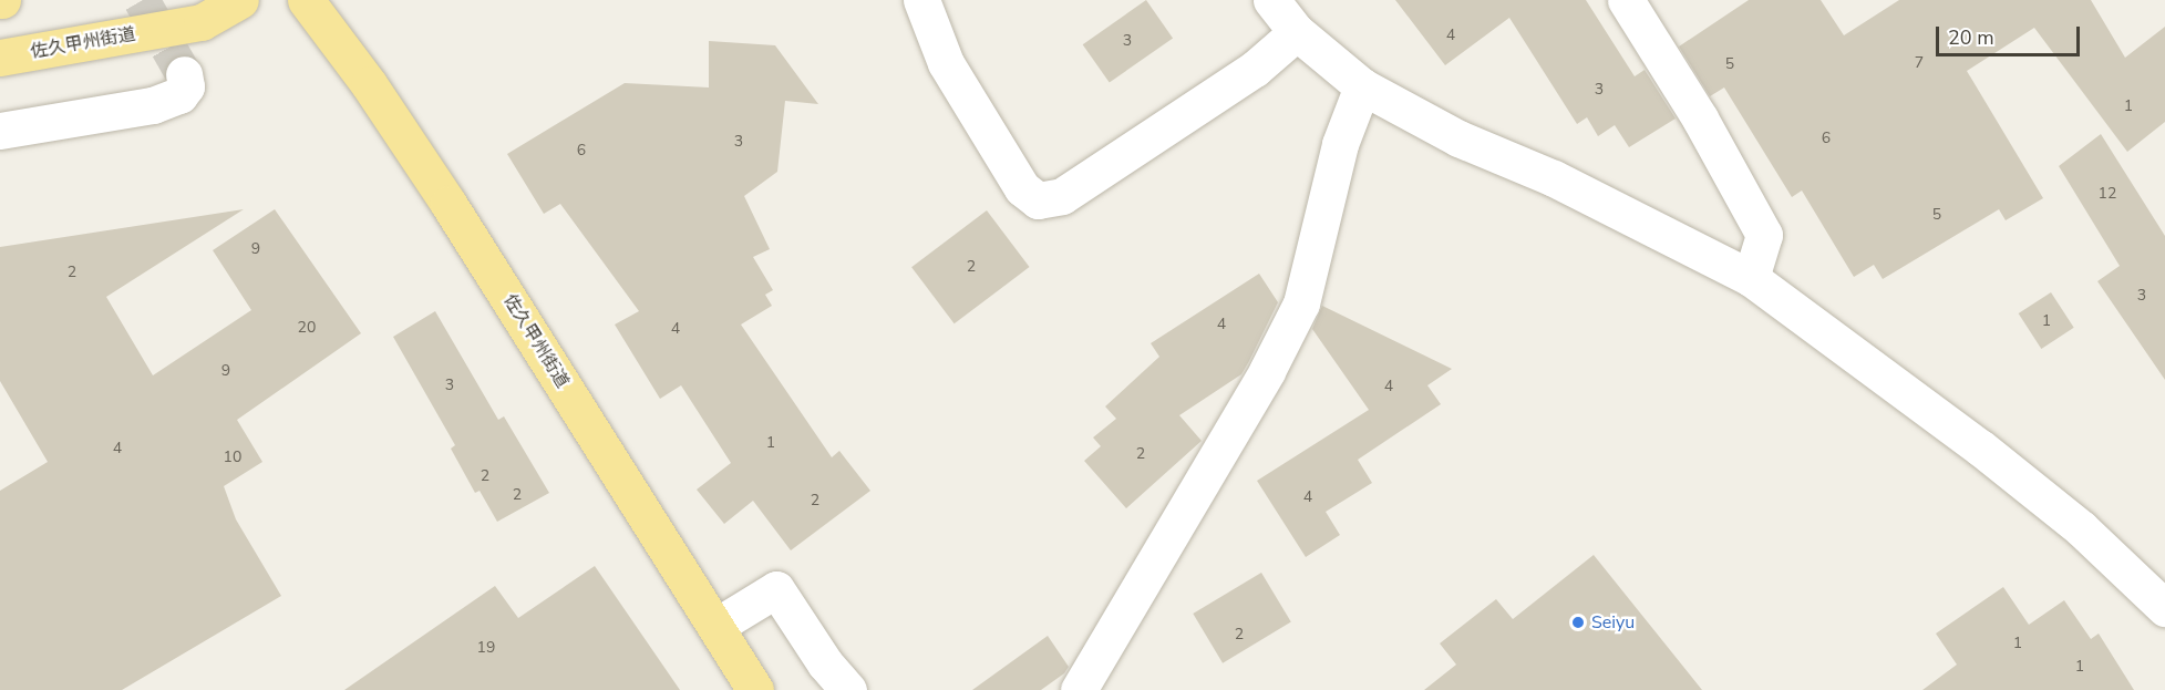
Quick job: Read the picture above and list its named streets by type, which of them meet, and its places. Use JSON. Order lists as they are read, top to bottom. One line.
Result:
{"streets":{"main road":["佐久甲州街道"]},"places":["Seiyu"],"house_numbers":["4","3","7","5","3","1","6","3","6","12","5","9","2","2","3","1","4","20","4","9","3","4","1","4","2","10","2","2","4","2","2","1","19","1"],"scale_bar":"20 m"}
